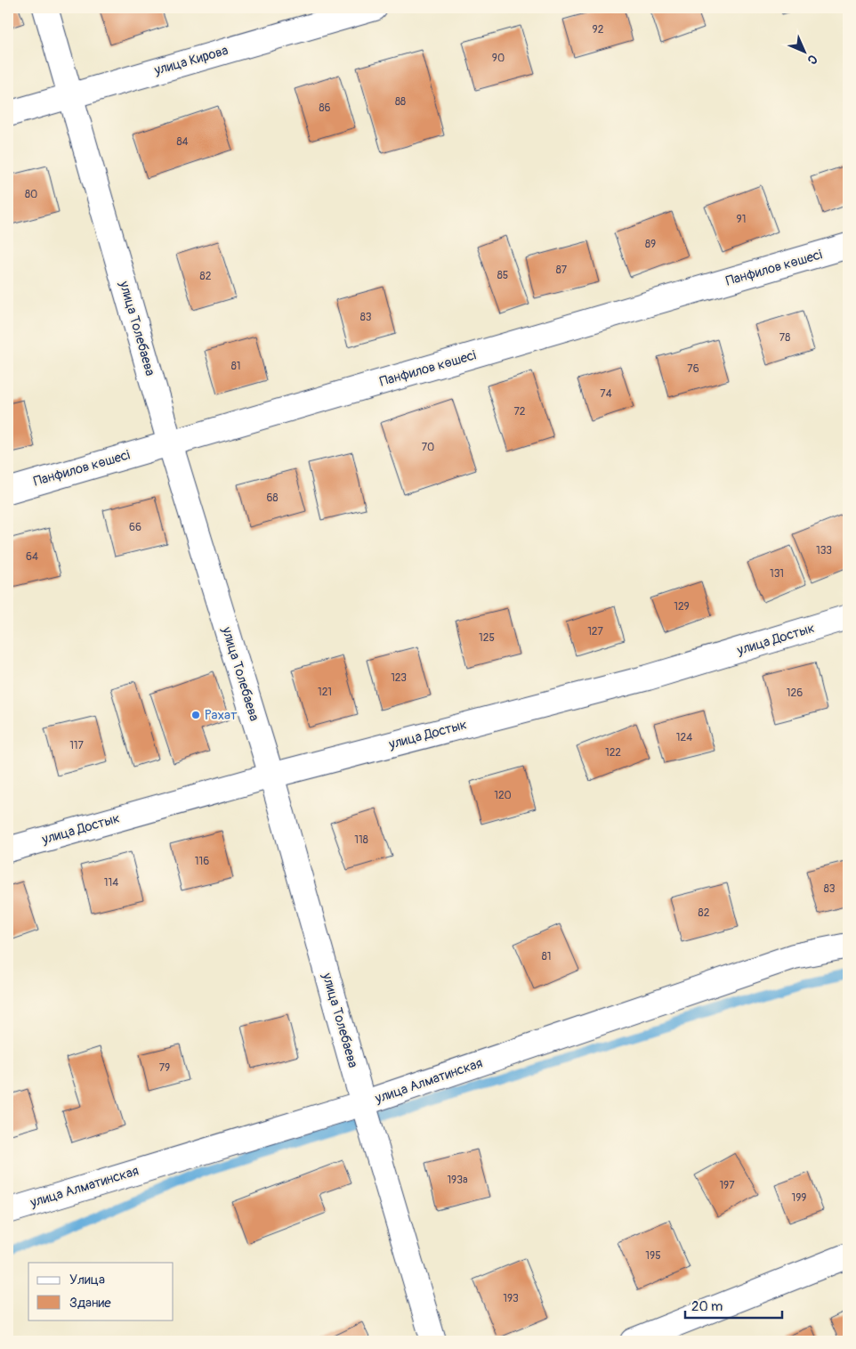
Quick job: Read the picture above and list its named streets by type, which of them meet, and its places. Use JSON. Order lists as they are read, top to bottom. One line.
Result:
{"streets":{"street":["улица Кирова","Панфилов көшесі","улица Толебаева","улица Достык","улица Алматинская"]},"crossings":[["улица Кирова","улица Толебаева"],["Панфилов көшесі","улица Толебаева"],["улица Толебаева","улица Достык"],["улица Толебаева","улица Алматинская"]],"places":["Рахат"],"house_numbers":["92","90","88","86","84","80","91","89","87","85","82","83","78","81","76","74","72","70","68","66","133","64","131","129","127","125","123","121","126","124","117","122","120","118","116","114","83","82","81","79","193а","197","199","195","193"],"legend":["Улица","Здание"],"scale_bar":"20 m","north":"bottom right"}
